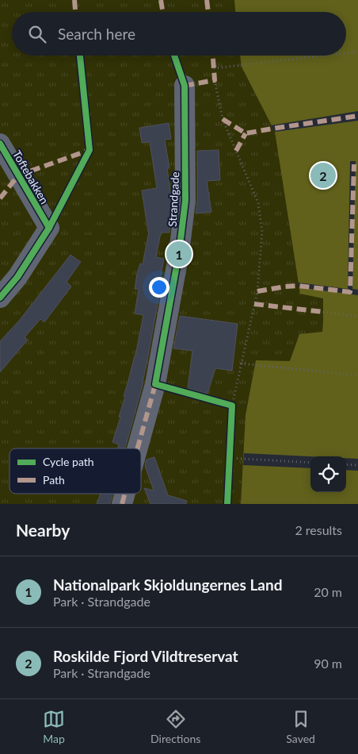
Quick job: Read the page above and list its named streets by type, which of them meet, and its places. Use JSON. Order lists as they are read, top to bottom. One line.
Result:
{"streets":{"street":["Toftebakken","Strandgade"]},"legend":["Cycle path","Path"],"page":{"search":"Search here","pins":["2","1"],"heading":["Nearby","2 results"],"list":[{"mark":"1","name":"Nationalpark Skjoldungernes Land","note":"Park · Strandgade","value":"20 m"},{"mark":"2","name":"Roskilde Fjord Vildtreservat","note":"Park · Strandgade","value":"90 m"}],"nav":["Map","Directions","Saved"]}}
